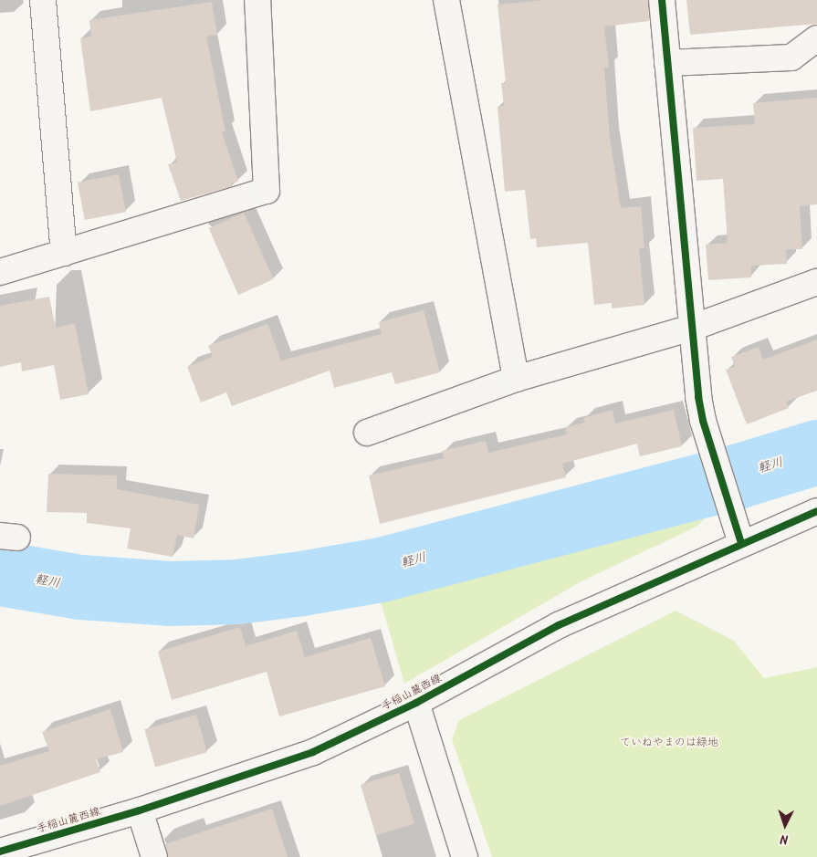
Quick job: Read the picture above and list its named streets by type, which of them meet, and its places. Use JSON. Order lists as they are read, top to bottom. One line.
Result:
{"streets":{"street":["手稲山麓西線"]},"water":["軽川"],"parks":["ていねやまのは緑地"],"north":"bottom"}
